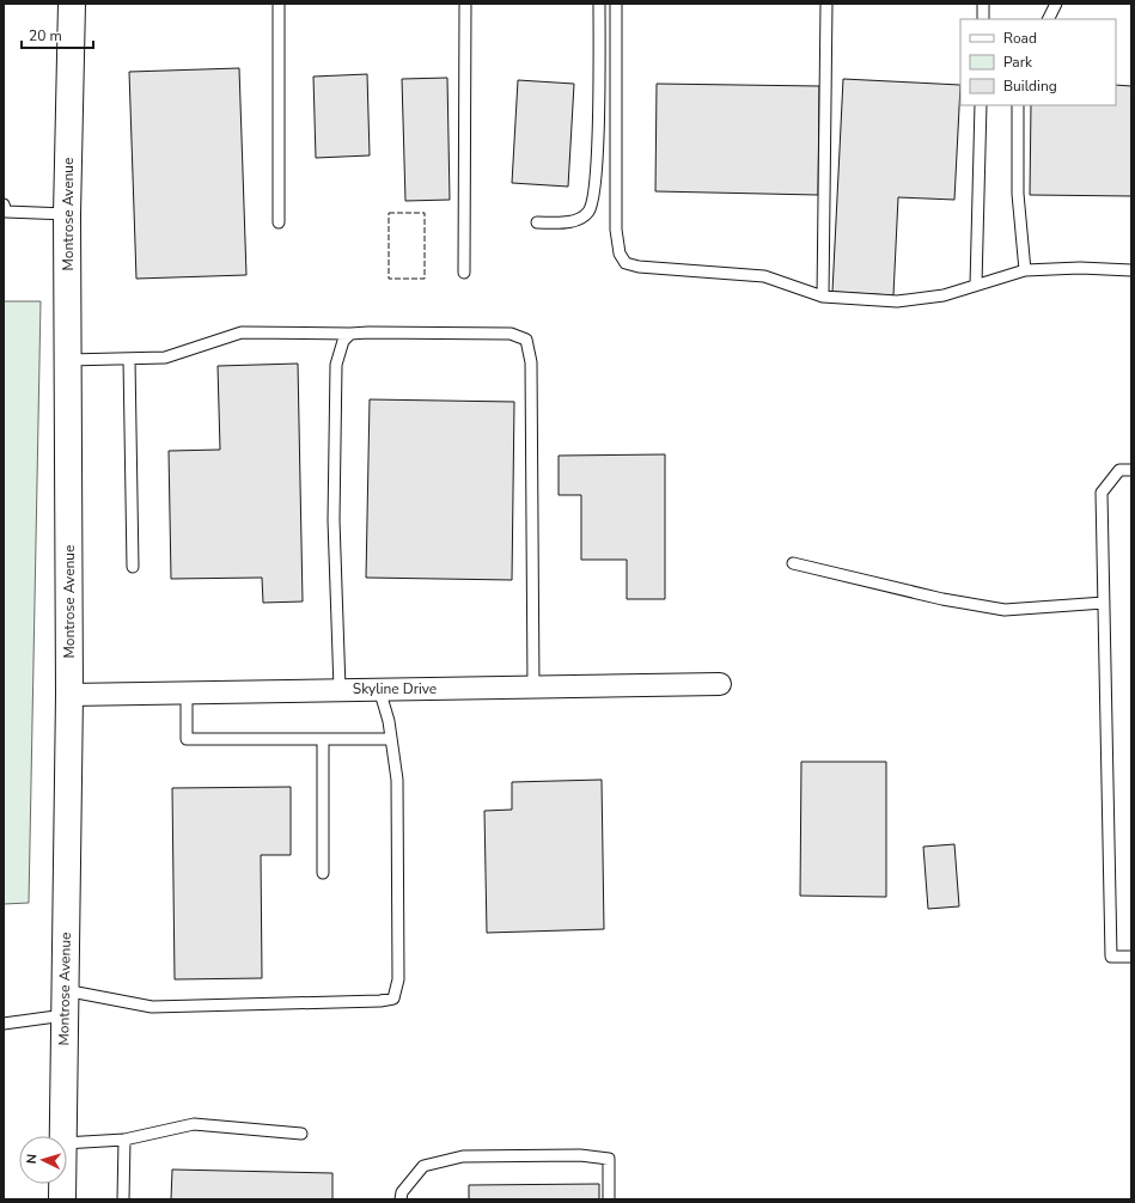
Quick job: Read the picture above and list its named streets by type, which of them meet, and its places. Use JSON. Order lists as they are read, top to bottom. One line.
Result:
{"streets":{"street":["Montrose Avenue","Skyline Drive"]},"crossings":[["Montrose Avenue","Skyline Drive"]],"legend":["Road","Park","Building"],"scale_bar":"20 m","north":"left"}
